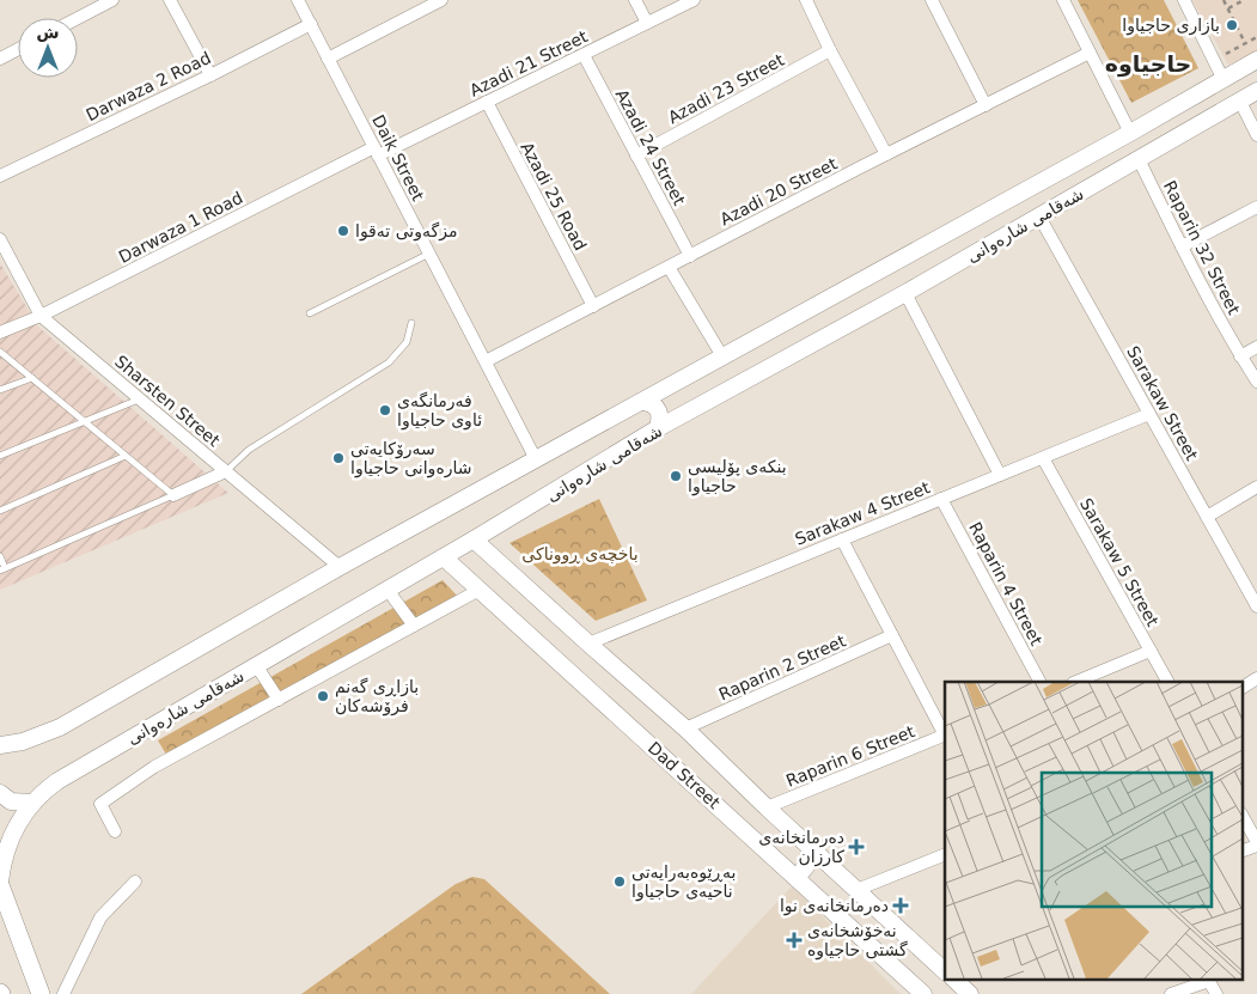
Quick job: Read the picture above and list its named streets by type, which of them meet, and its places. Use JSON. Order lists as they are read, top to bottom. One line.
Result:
{"streets":{"main road":["شەقامی شارەوانی","Dad Street"],"street":["Azadi 21 Street","Darwaza 2 Road","Azadi 23 Street","Azadi 24 Street","Daik Street","Azadi 20 Street","Azadi 25 Road","Darwaza 1 Road","Raparin 32 Street","Sharsten Street","Sarakaw Street","Sarakaw 4 Street","Sarakaw 5 Street","Raparin 4 Street","Raparin 2 Street","Raparin 6 Street"]},"crossings":[["Azadi 21 Street","Azadi 24 Street"],["Azadi 21 Street","Daik Street"],["Azadi 21 Street","Azadi 25 Road"],["Azadi 21 Street","Darwaza 1 Road"],["Darwaza 2 Road","Daik Street"],["Azadi 23 Street","Azadi 24 Street"],["Azadi 24 Street","Azadi 20 Street"],["Daik Street","Azadi 20 Street"],["Daik Street","شەقامی شارەوانی"],["Daik Street","Darwaza 1 Road"],["Azadi 20 Street","Azadi 25 Road"],["شەقامی شارەوانی","Raparin 32 Street"],["شەقامی شارەوانی","Sharsten Street"],["شەقامی شارەوانی","Sarakaw Street"],["شەقامی شارەوانی","Dad Street"],["Darwaza 1 Road","Sharsten Street"],["Sarakaw Street","Sarakaw 4 Street"],["Sarakaw 4 Street","Sarakaw 5 Street"],["Sarakaw 4 Street","Raparin 4 Street"],["Sarakaw 4 Street","Dad Street"],["Raparin 2 Street","Dad Street"],["Raparin 6 Street","Dad Street"]],"districts":["حاجیاوە"],"parks":["باخچەی ڕووناکی"],"places":{"other":["بازاری حاجیاوا","مزگەوتی تەقوا","فەرمانگەی ئاوی حاجیاوا","سەرۆکایەتی شارەوانی حاجیاوا","بنکەی پۆلیسی حاجیاوا","بازاڕی گەنم فرۆشەکان","بەڕێوەبەرایەتی ناحیەی حاجیاوا"],"health":["دەرمانخانەی کارزان","دەرمانخانەی نوا","نەخۆشخانەی گشتی حاجیاوە"]},"north":"top"}
